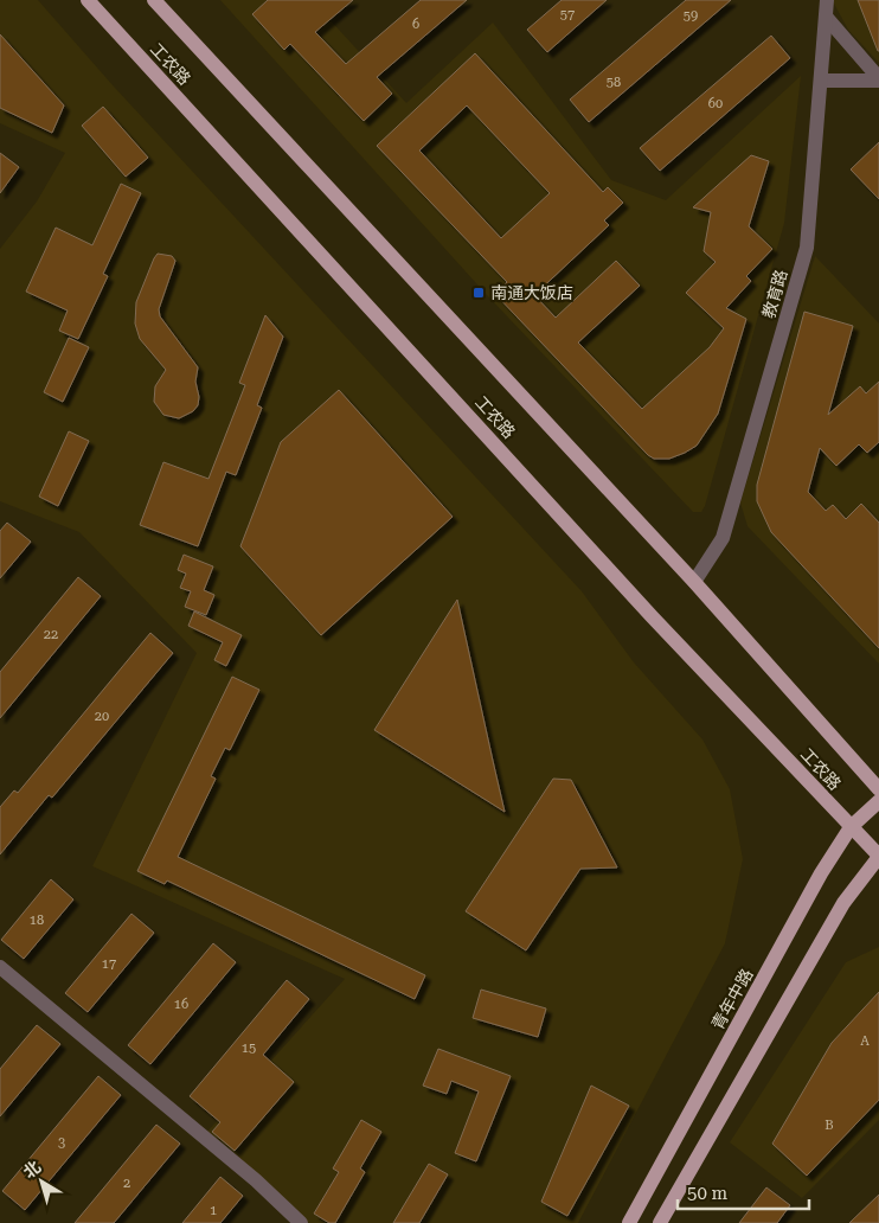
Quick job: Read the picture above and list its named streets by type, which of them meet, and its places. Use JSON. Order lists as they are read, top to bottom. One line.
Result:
{"streets":{"main road":["工农路","青年中路"],"street":["教育路"]},"crossings":[["工农路","教育路"],["工农路","青年中路"]],"places":{"transit":["南通大饭店"]},"house_numbers":["57","59","6","58","60","22","20","18","17","16","A","15","B","3","2","1"],"scale_bar":"50 m","north":"top left"}
